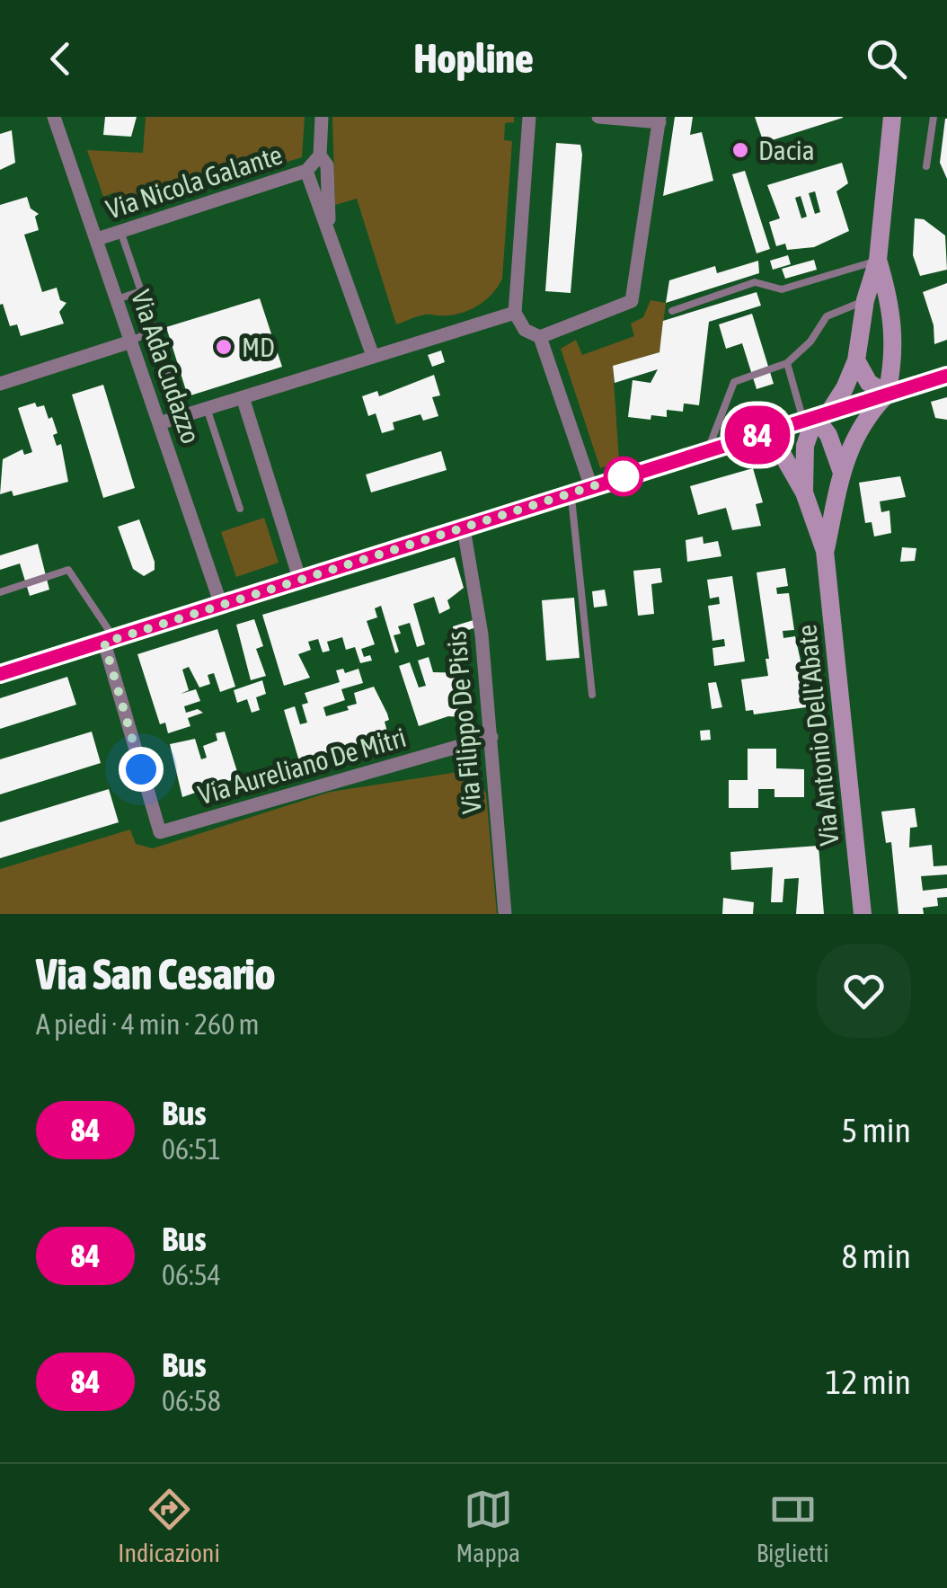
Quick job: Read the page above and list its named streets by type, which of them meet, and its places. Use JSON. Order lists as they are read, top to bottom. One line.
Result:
{"streets":{"main road":["Via Antonio Dell'Abate"],"street":["Via Nicola Galante","Via Ada Cudazzo","Via Filippo De Pisis","Via Aureliano De Mitri"]},"crossings":[["Via Nicola Galante","Via Ada Cudazzo"],["Via Filippo De Pisis","Via Aureliano De Mitri"]],"places":["Dacia","MD"],"lines":["bus line 84"],"page":{"header":"Hopline","on_map":"84","heading":["Via San Cesario","A piedi · 4 min · 260 m"],"list":[{"mark":"84","name":"Bus","note":"06:51","value":"5 min"},{"mark":"84","name":"Bus","note":"06:54","value":"8 min"},{"mark":"84","name":"Bus","note":"06:58","value":"12 min"}],"tabs":["Indicazioni","Mappa","Biglietti"]}}
